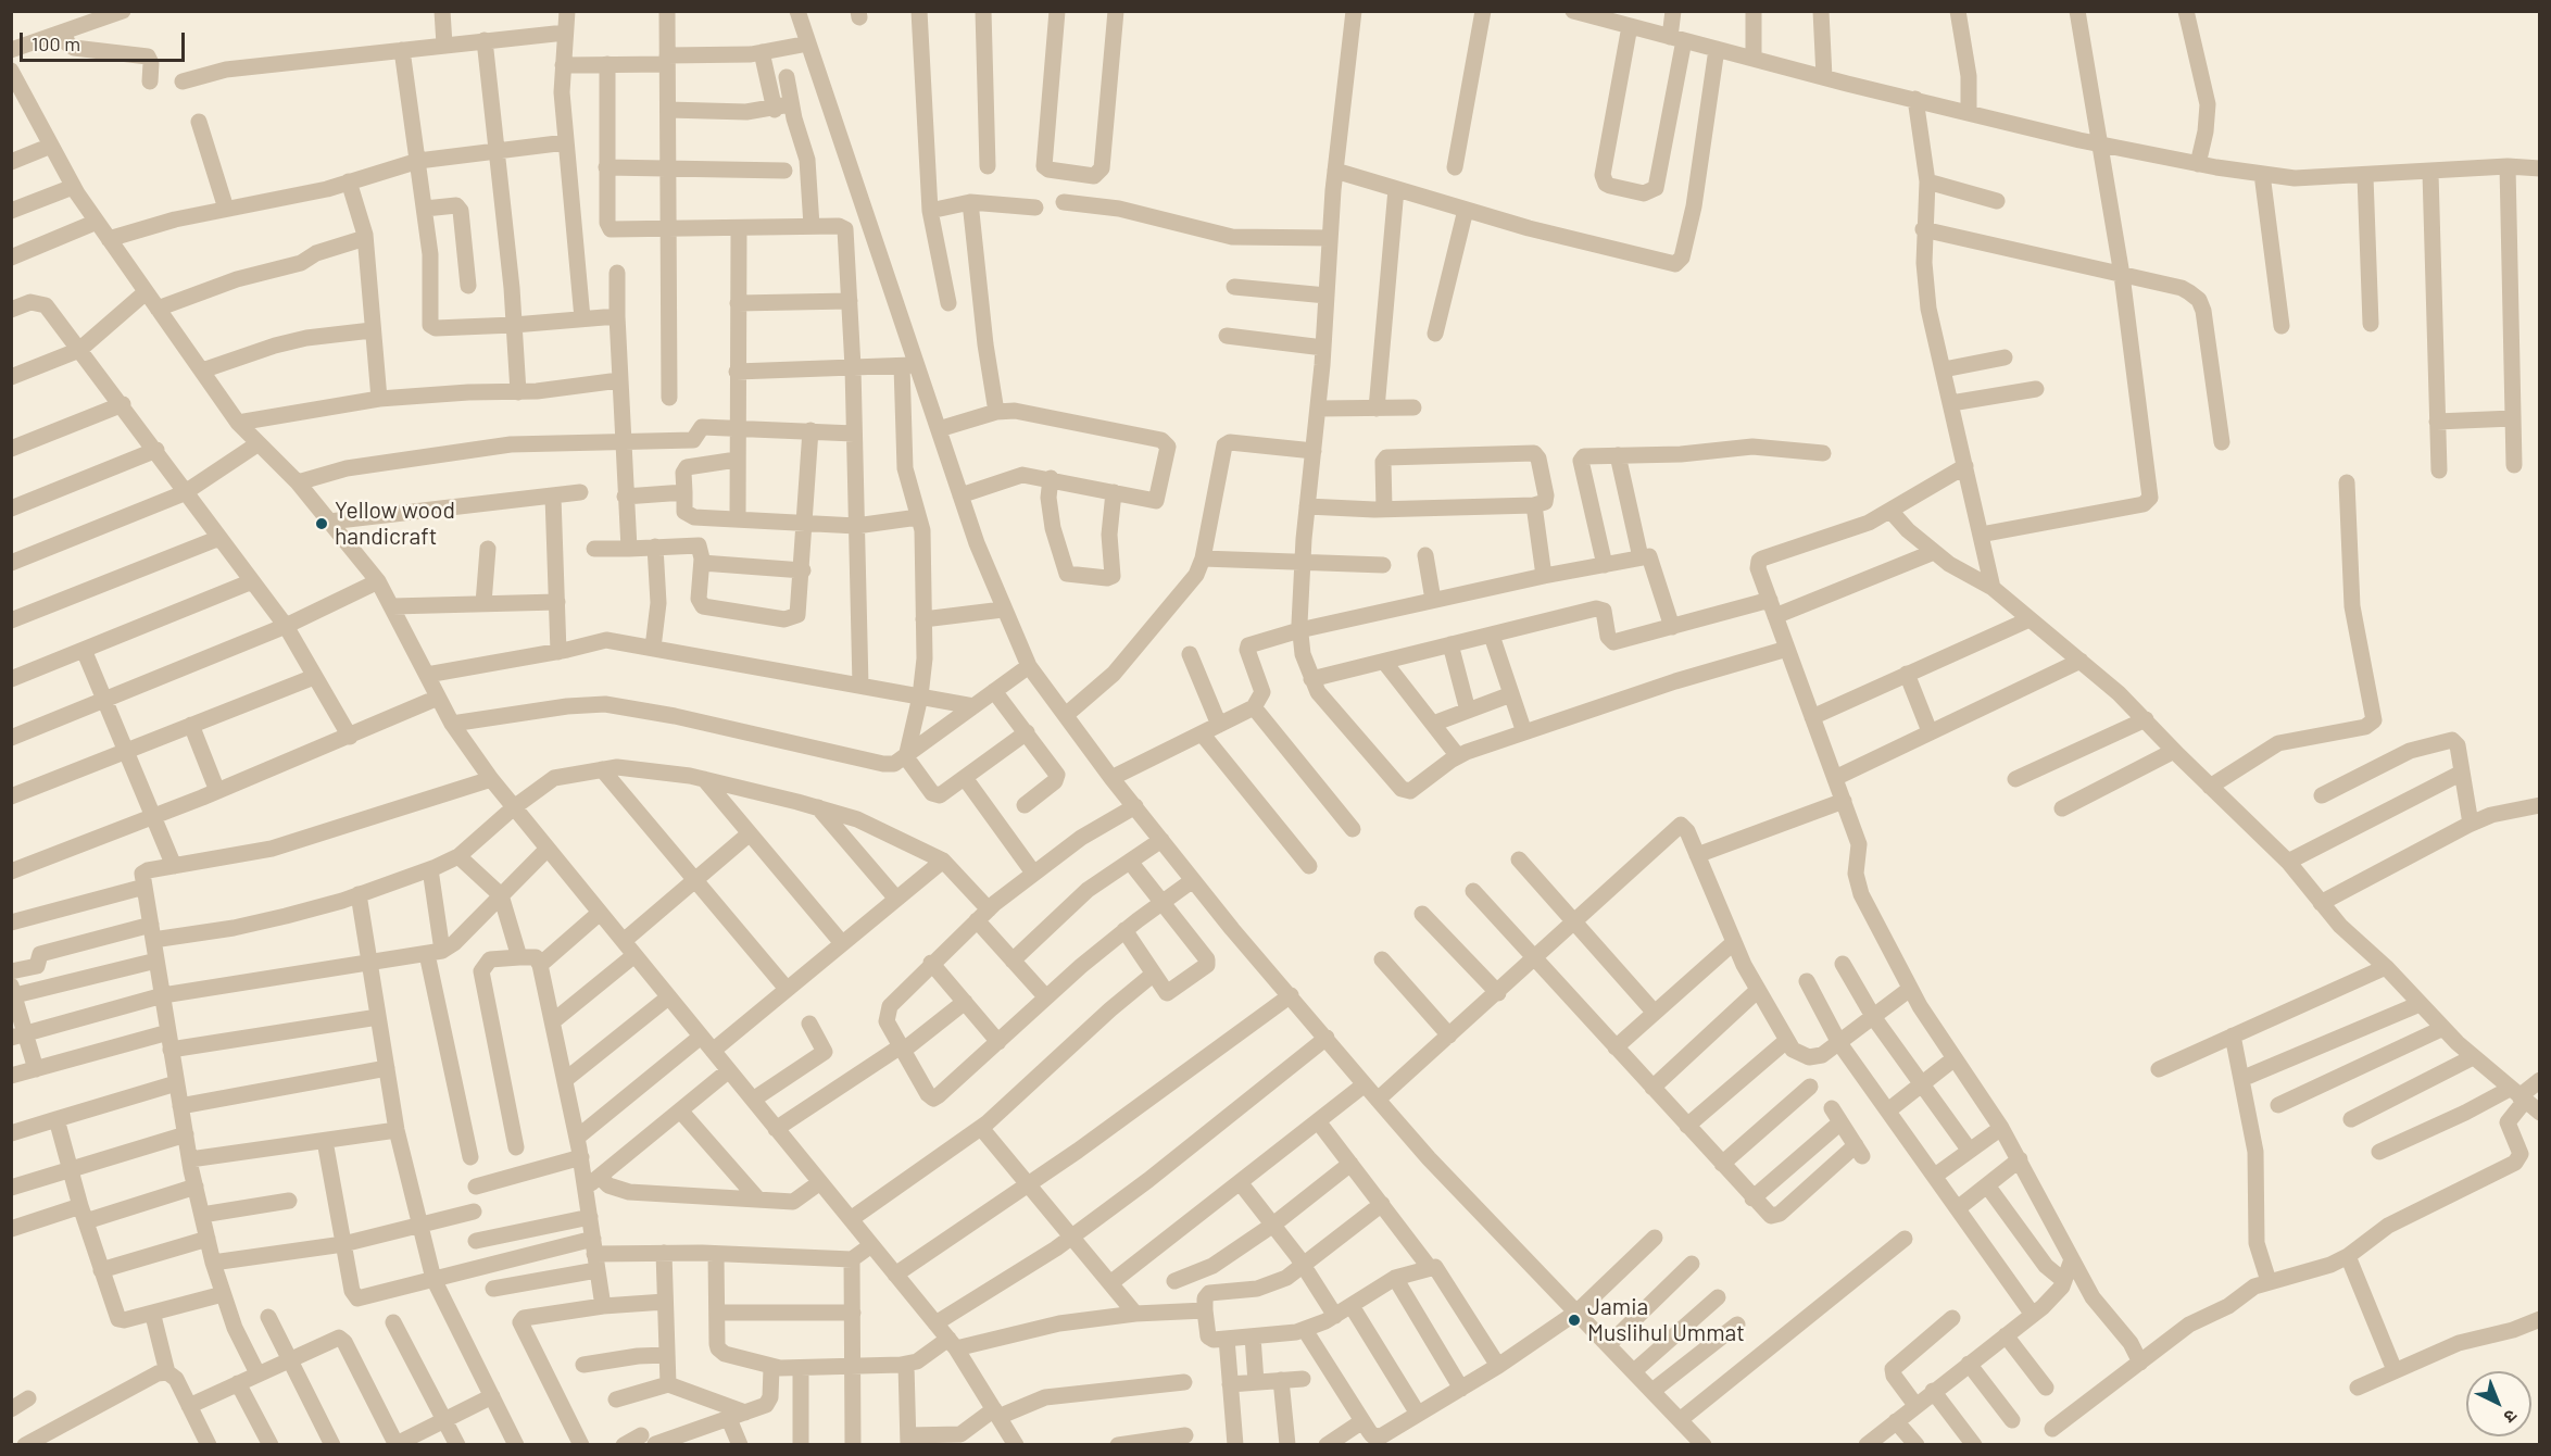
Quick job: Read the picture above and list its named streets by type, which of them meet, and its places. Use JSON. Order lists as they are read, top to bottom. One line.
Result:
{"places":["Yellow wood handicraft","Jamia Muslihul Ummat"],"scale_bar":"100 m","north":"bottom right"}
